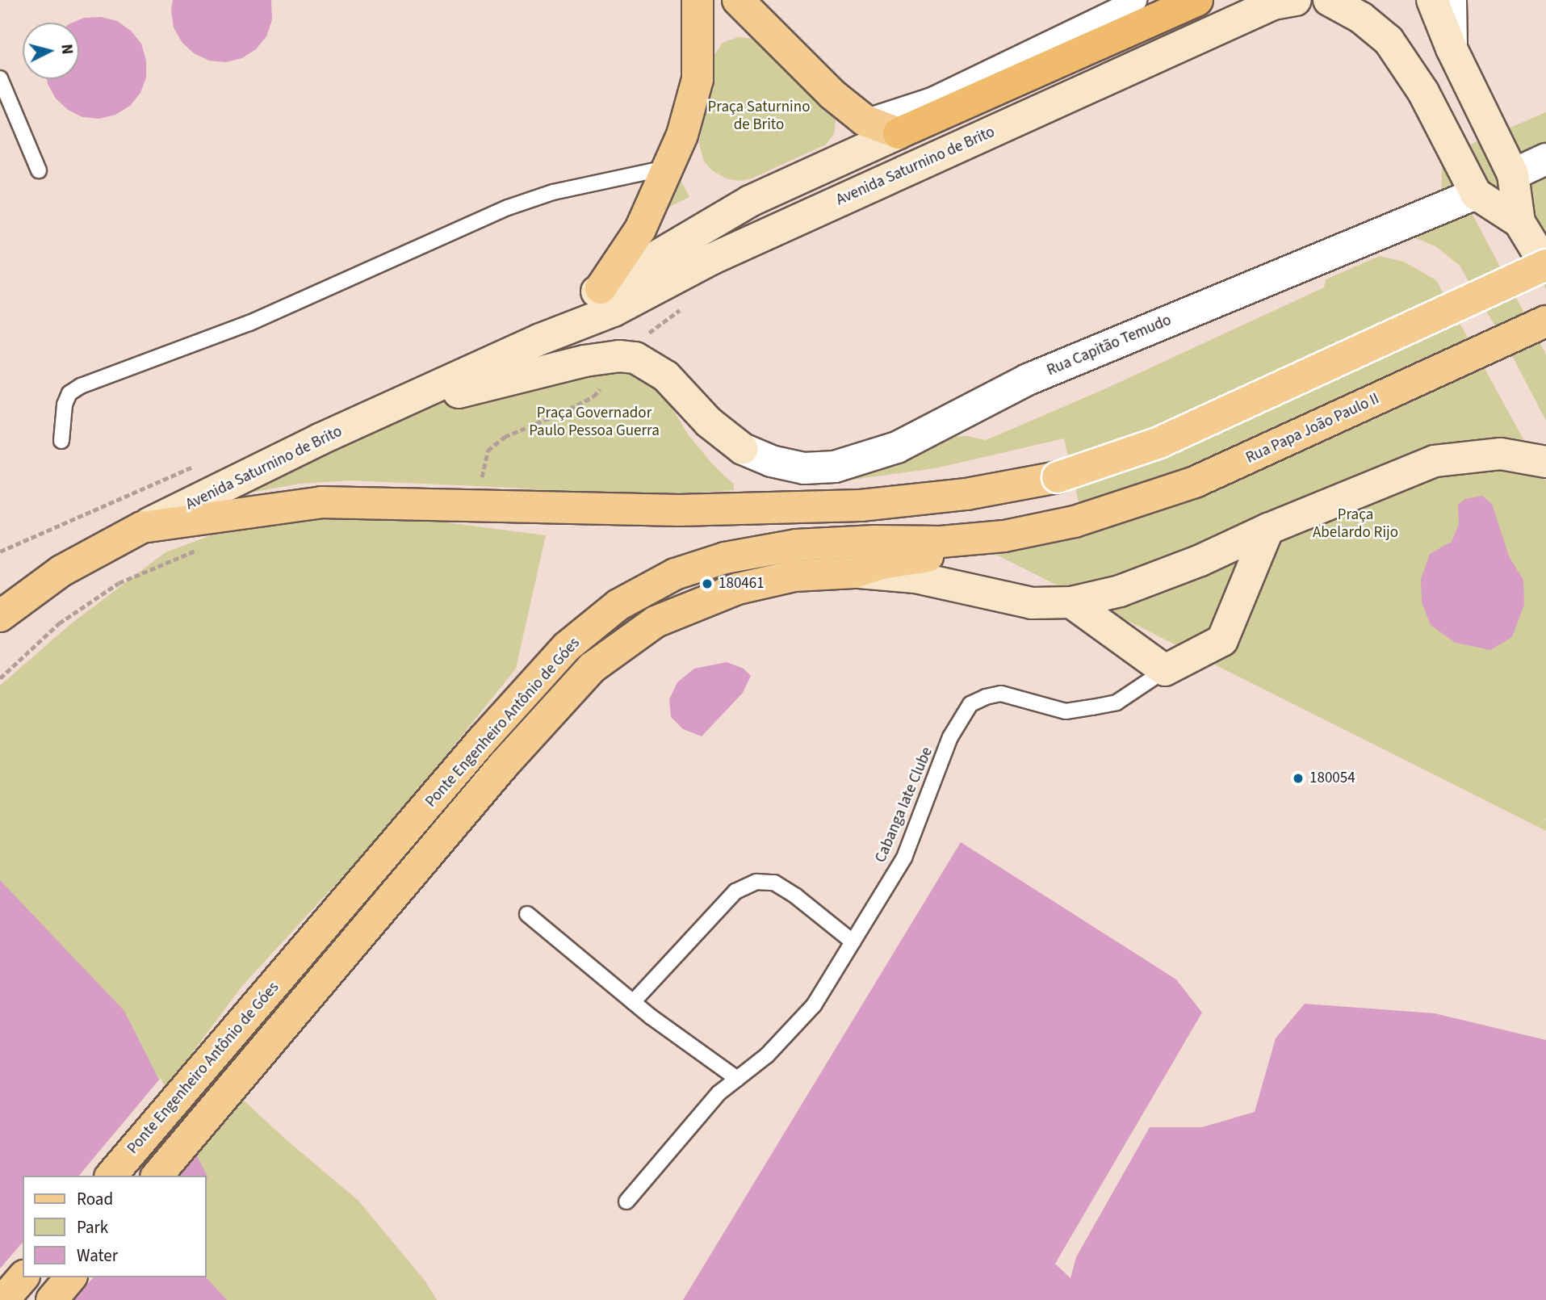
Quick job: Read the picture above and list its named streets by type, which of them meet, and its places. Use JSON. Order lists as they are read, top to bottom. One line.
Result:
{"streets":{"main road":["Avenida Saturnino de Brito","Rua Papa João Paulo II","Ponte Engenheiro Antônio de Góes"],"street":["Rua Capitão Temudo"],"lane":["Cabanga Iate Clube"]},"crossings":[["Rua Papa João Paulo II","Ponte Engenheiro Antônio de Góes"]],"parks":["Praça Saturnino de Brito","Praça Governador Paulo Pessoa Guerra","Praça Abelardo Rijo"],"places":["180461","180054"],"legend":["Road","Park","Water"],"north":"right"}
